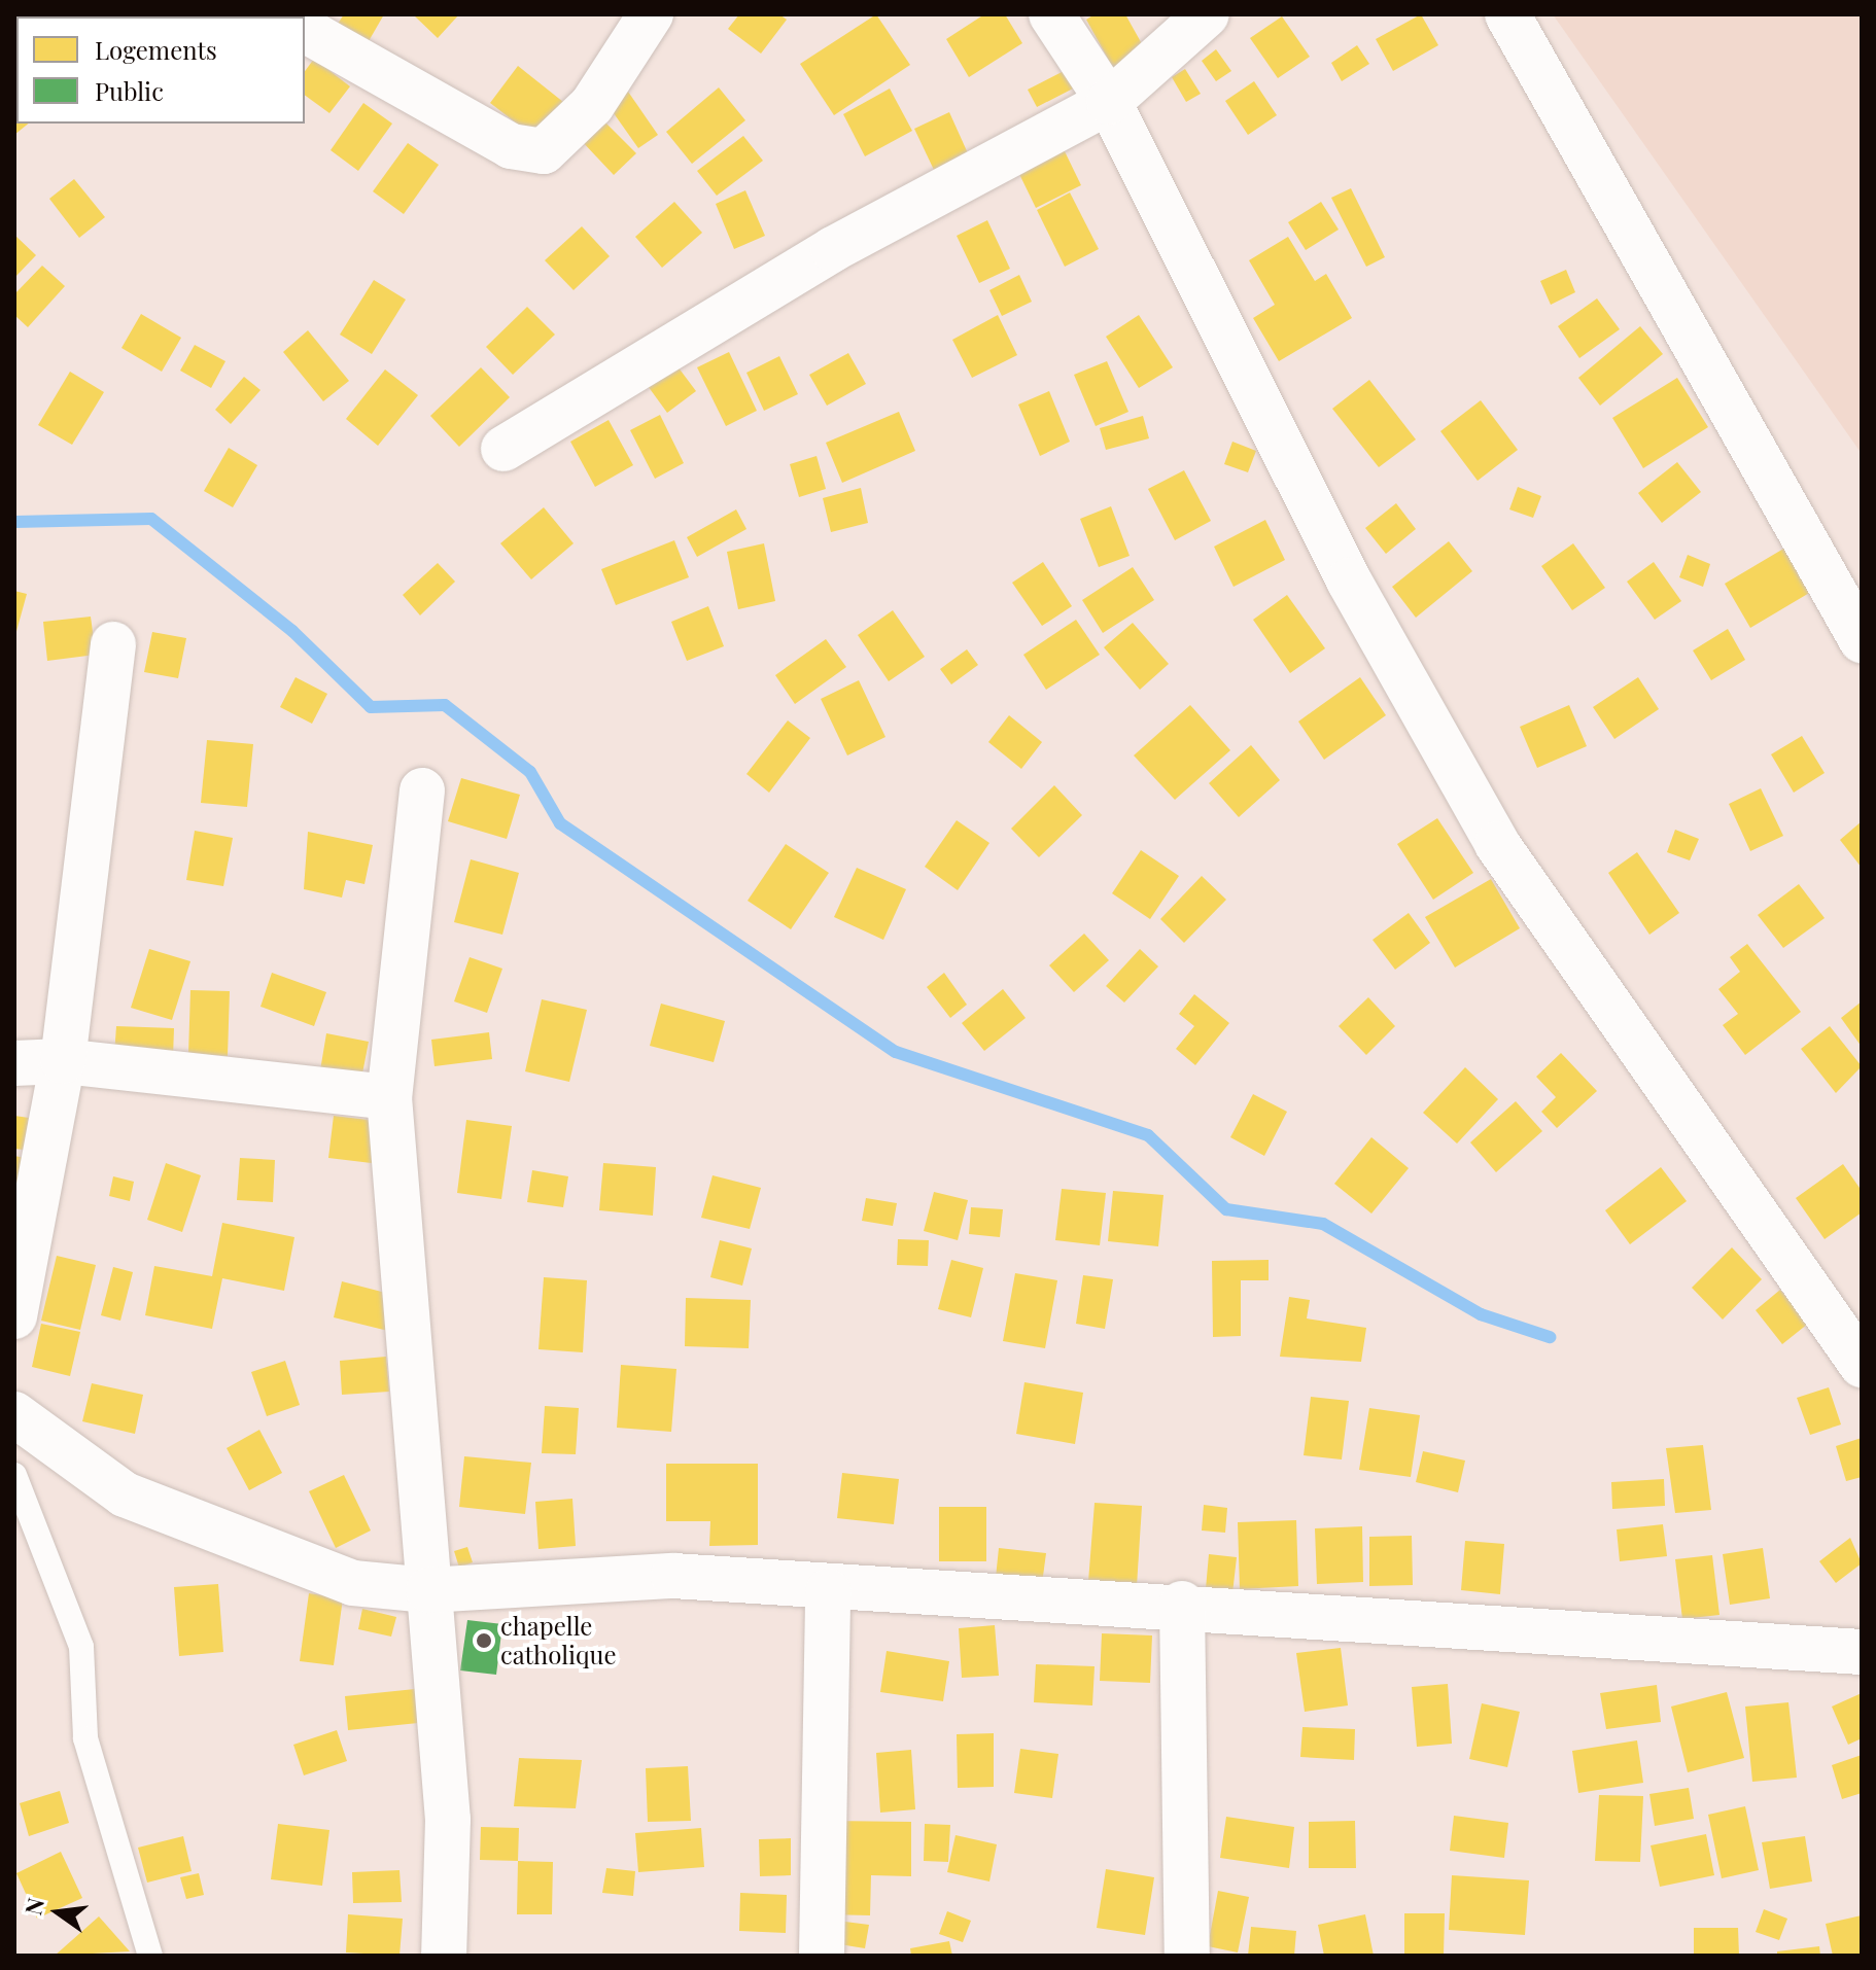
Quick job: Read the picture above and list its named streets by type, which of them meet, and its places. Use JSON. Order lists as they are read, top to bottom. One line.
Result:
{"places":["chapelle catholique"],"legend":["Logements","Public"],"north":"left"}
